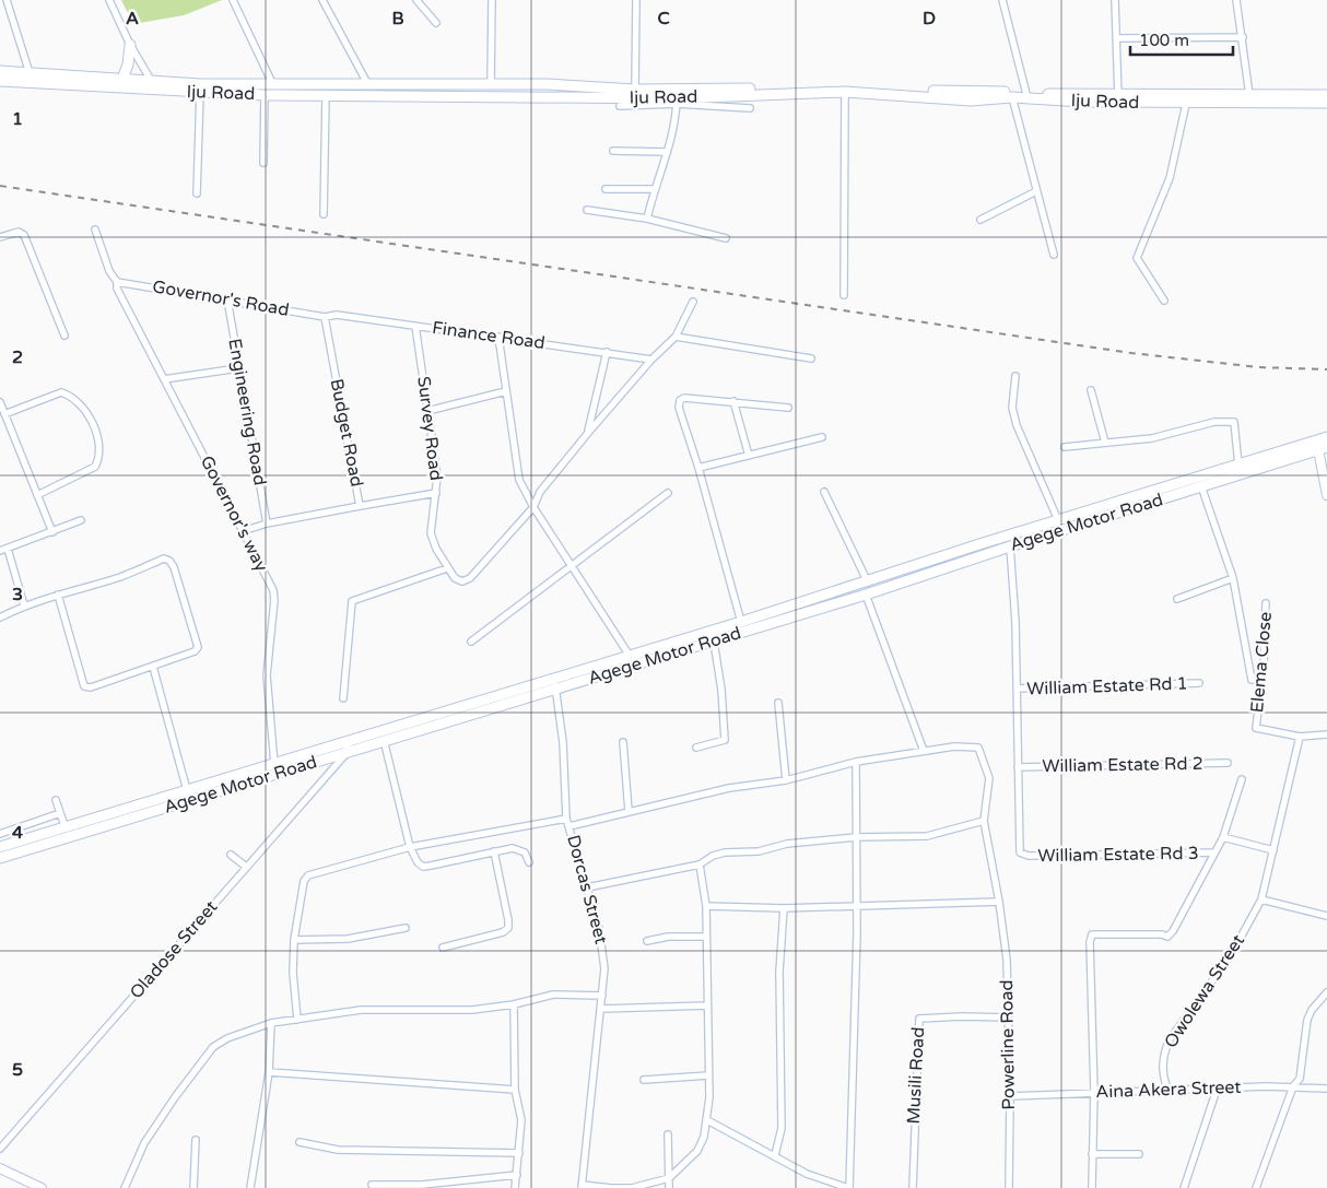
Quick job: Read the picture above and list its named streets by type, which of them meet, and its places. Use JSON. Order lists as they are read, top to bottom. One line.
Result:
{"streets":{"main road":["Iju Road","Agege Motor Road"],"street":["Governor's Road","Finance Road","Engineering Road","Survey Road","Budget Road","Governor's way","Elema Close","William Estate Rd 1","William Estate Rd 2","William Estate Rd 3","Dorcas Street","Oladose Street","Owolewa Street","Powerline Road","Musili Road","Aina Akera Street"]},"crossings":[["Governor's Road","Finance Road"],["Governor's Road","Engineering Road"],["Governor's Road","Budget Road"],["Governor's Road","Governor's way"],["Finance Road","Survey Road"],["Finance Road","Budget Road"],["Survey Road","Budget Road"],["Governor's way","Agege Motor Road"],["Agege Motor Road","Dorcas Street"],["Agege Motor Road","Oladose Street"],["Elema Close","Owolewa Street"],["William Estate Rd 2","William Estate Rd 3"],["Owolewa Street","Aina Akera Street"],["Powerline Road","Musili Road"],["Powerline Road","Aina Akera Street"]],"scale_bar":"100 m","grid":{"columns":["A","B","C","D"],"rows":["1","2","3","4","5"]}}
